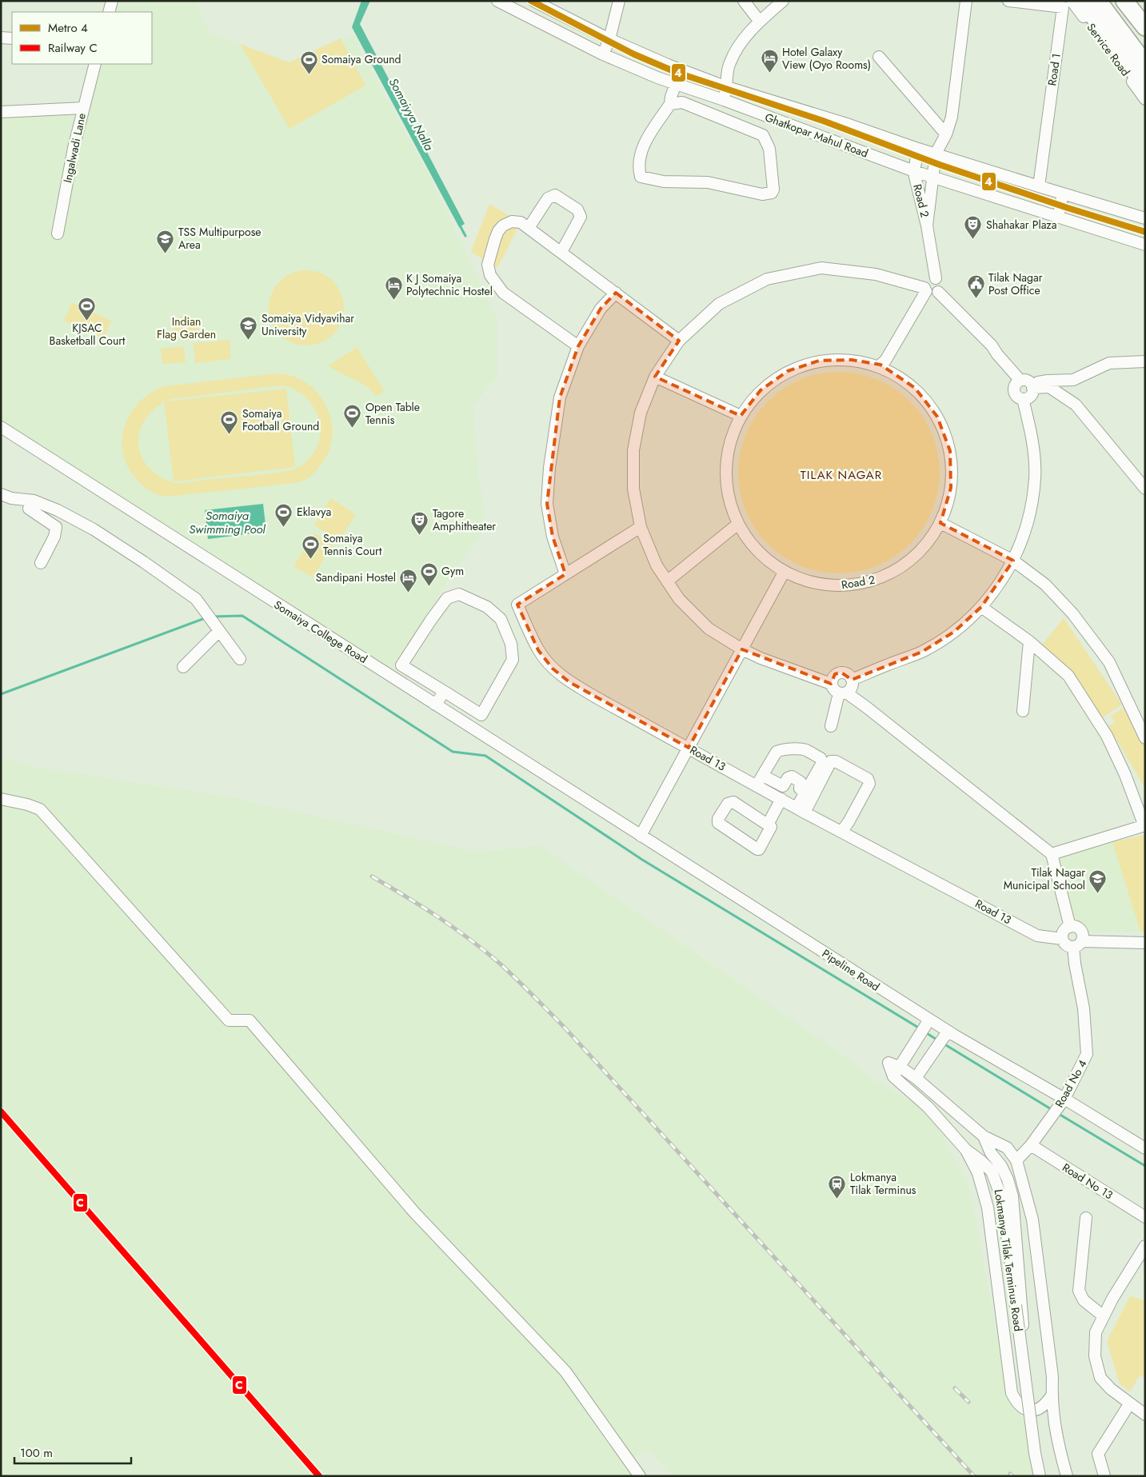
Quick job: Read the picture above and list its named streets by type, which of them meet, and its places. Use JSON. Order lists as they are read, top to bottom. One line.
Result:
{"streets":{"street":["Service Road","Road 1","Ghatkopar Mahul Road","Ingalwadi Lane","Road 2","Somaiya College Road","Road 13","Pipeline Road","Road No 4","Road No 13","Lokmanya Tilak Terminus Road"]},"crossings":[["Road 1","Ghatkopar Mahul Road"],["Ghatkopar Mahul Road","Road 2"],["Somaiya College Road","Pipeline Road"],["Road 13","Road No 4"],["Pipeline Road","Road No 4"],["Road No 4","Road No 13"]],"districts":["TILAK NAGAR"],"water":["Somaiyya Nalla","Somaiya Swimming Pool"],"parks":["Indian Flag Garden"],"places":{"hotel":["Hotel Galaxy View (Oyo Rooms)","K J Somaiya Polytechnic Hostel","Sandipani Hostel"],"sports":["Somaiya Ground","KJSAC Basketball Court","Open Table Tennis","Somaiya Football Ground","Eklavya","Somaiya Tennis Court","Gym"],"theatre":["Shahakar Plaza","Tagore Amphitheater"],"school or university":["TSS Multipurpose Area","Somaiya Vidyavihar University","Tilak Nagar Municipal School"],"public building":["Tilak Nagar Post Office"],"station":["Lokmanya Tilak Terminus"]},"lines":["metro line 4","rail line C"],"legend":["Metro 4","Railway C"],"scale_bar":"100 m"}
